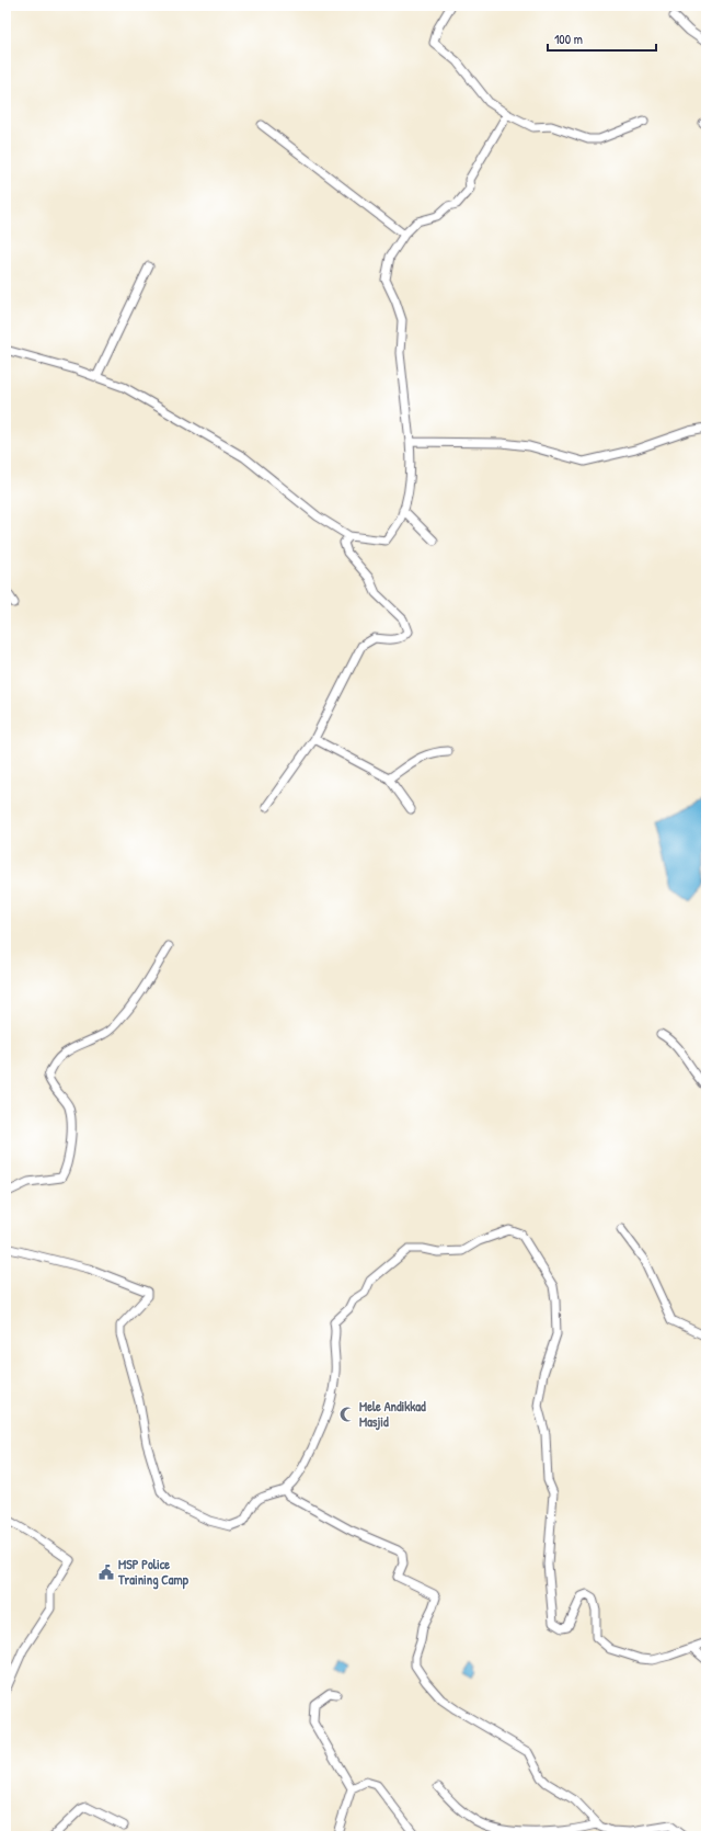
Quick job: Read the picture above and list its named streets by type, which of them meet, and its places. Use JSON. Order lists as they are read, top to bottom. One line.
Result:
{"places":{"mosque":["Mele Andikkad Masjid"],"public building":["MSP Police Training Camp"]},"scale_bar":"100 m"}
